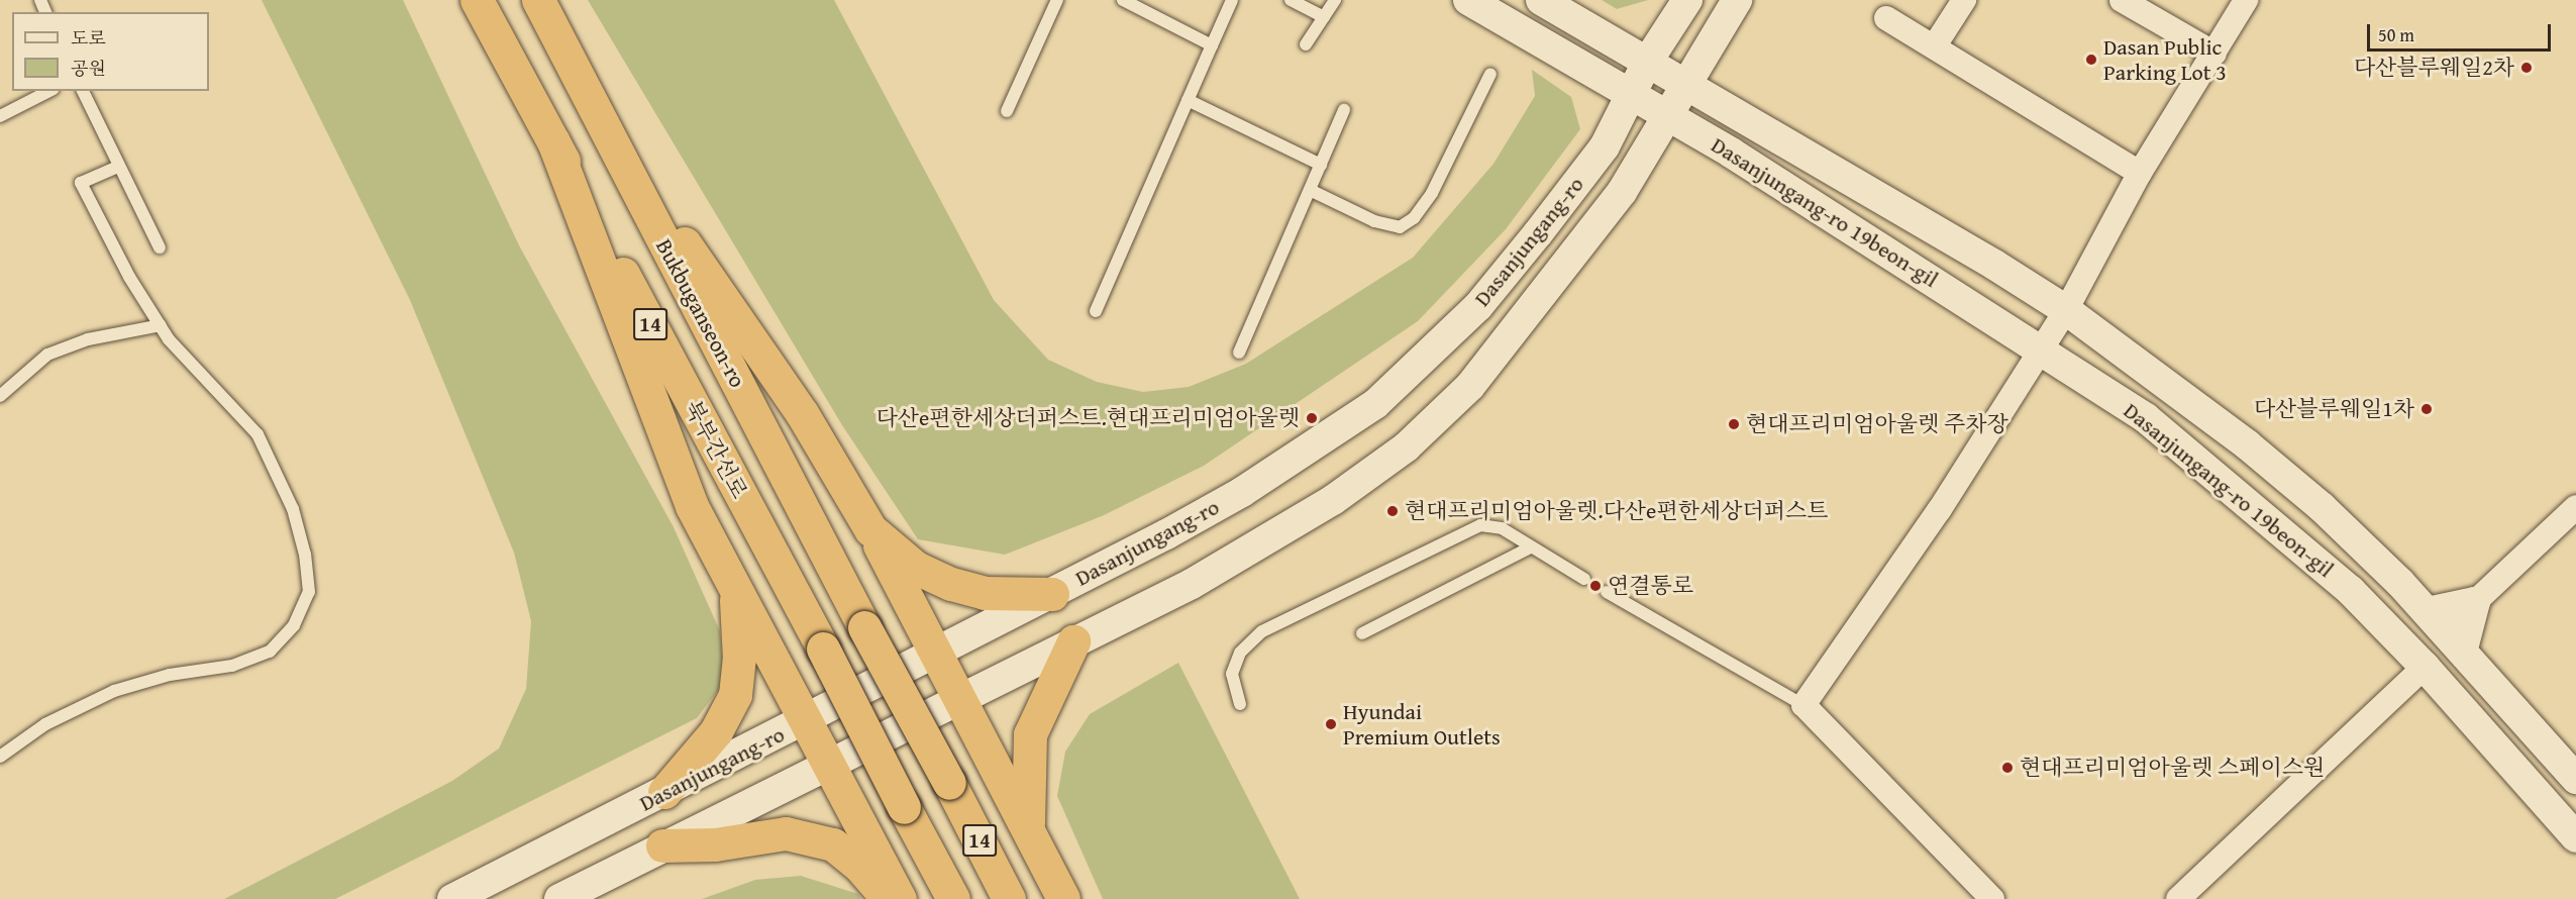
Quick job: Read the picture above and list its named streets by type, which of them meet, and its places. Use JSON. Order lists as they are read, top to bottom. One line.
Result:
{"streets":{"highway":["Bukbuganseon-ro","14","북부간선로"],"street":["Dasanjungang-ro 19beon-gil","Dasanjungang-ro"]},"crossings":[["Dasanjungang-ro 19beon-gil","Dasanjungang-ro"]],"places":["Dasan Public Parking Lot 3","다산블루웨일2차","다산블루웨일1차","다산e편한세상더퍼스트.현대프리미엄아울렛","현대프리미엄아울렛 주차장","현대프리미엄아울렛.다산e편한세상더퍼스트","연결통로","Hyundai Premium Outlets","현대프리미엄아울렛 스페이스원"],"legend":["도로","공원"],"scale_bar":"50 m"}
